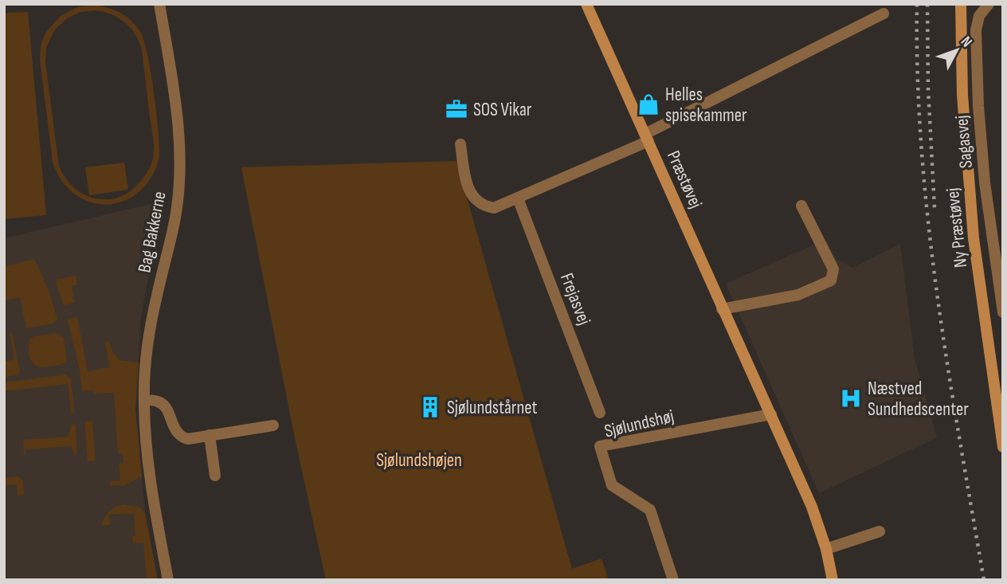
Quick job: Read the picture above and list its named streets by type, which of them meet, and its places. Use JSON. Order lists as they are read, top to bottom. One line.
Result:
{"streets":{"street":["Sagasvej","Præstøvej","Ny Præstøvej","Bag Bakkerne","Frejasvej","Sjølundshøj"]},"crossings":[["Præstøvej","Sjølundshøj"]],"parks":["Sjølundshøjen"],"places":{"shop":["Helles spisekammer"],"office":["SOS Vikar"],"hospital":["Næstved Sundhedscenter"],"building":["Sjølundstårnet"]},"north":"top right"}
